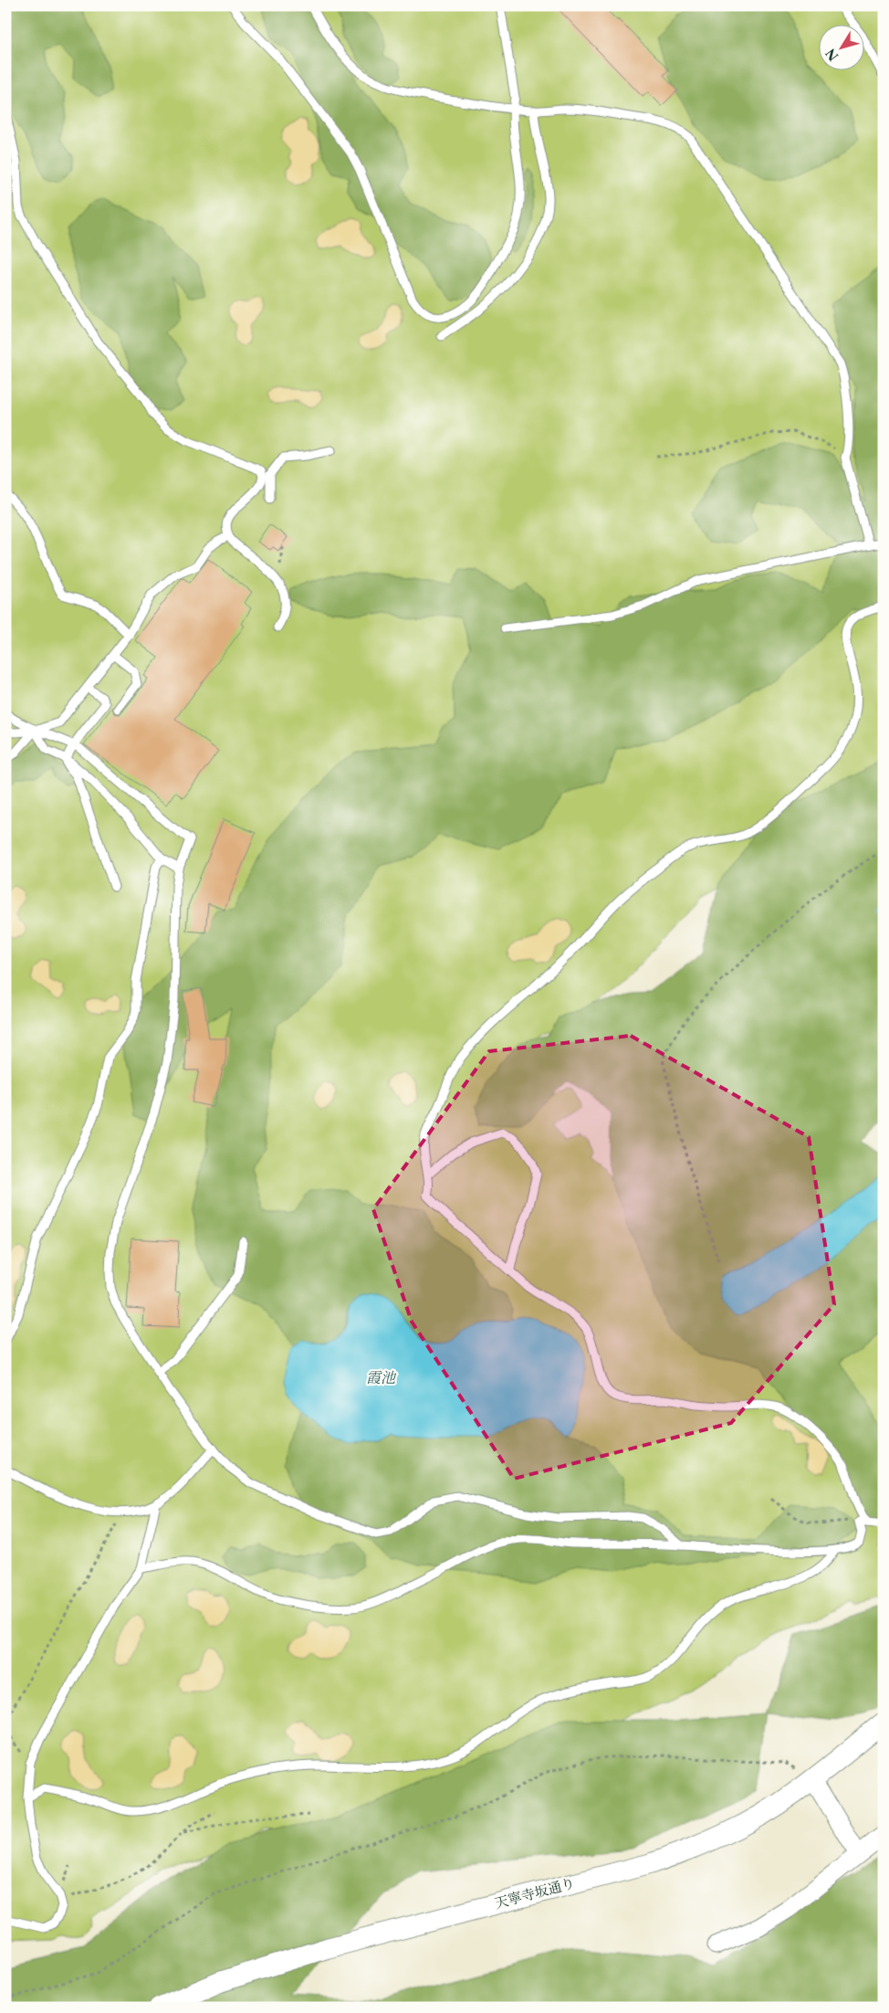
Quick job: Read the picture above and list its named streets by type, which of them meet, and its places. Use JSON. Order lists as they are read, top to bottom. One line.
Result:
{"streets":{"street":["天寧寺坂通り"]},"water":["霞池"],"north":"bottom left"}
